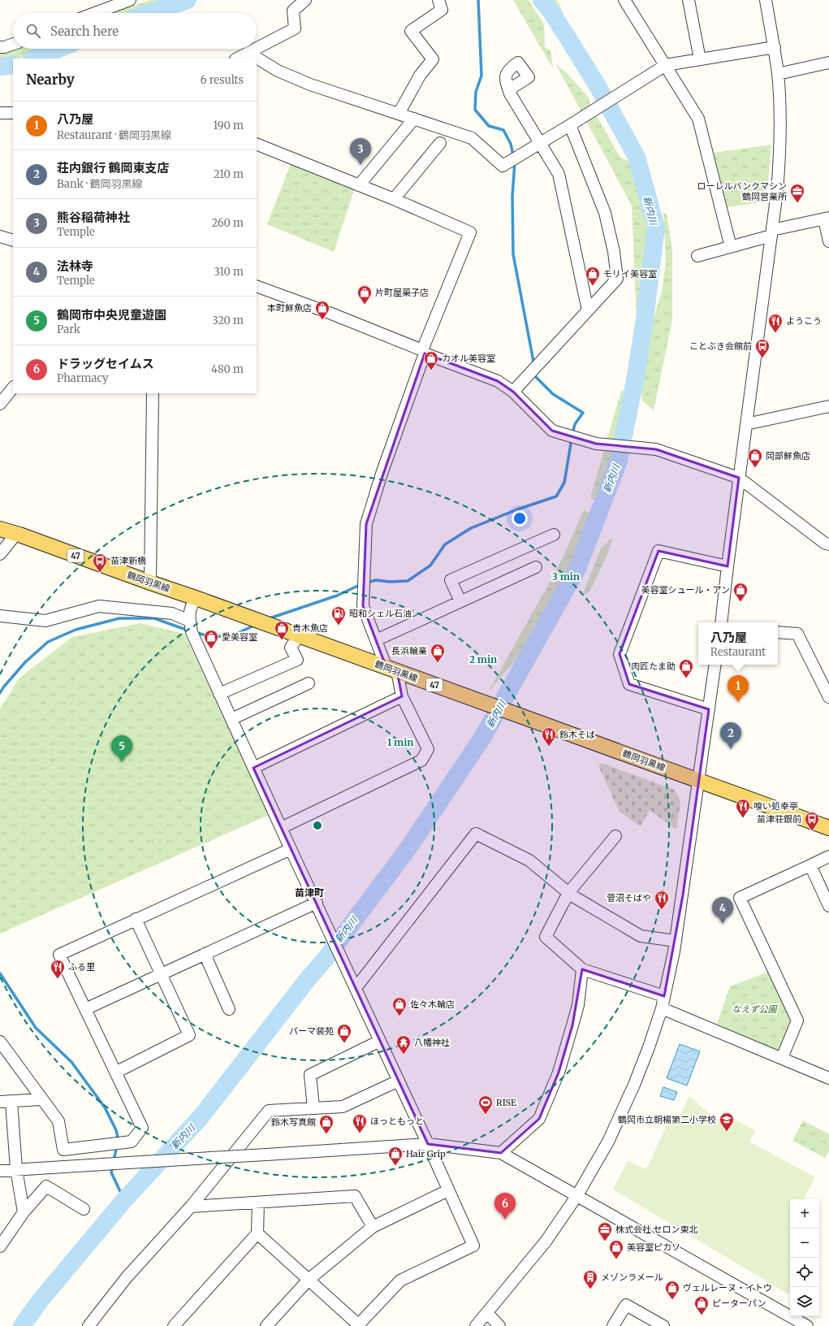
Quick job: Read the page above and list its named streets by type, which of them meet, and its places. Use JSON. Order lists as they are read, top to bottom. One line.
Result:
{"streets":{"main road":["47","鶴岡羽黒線"]},"districts":["苗津町"],"water":["新内川"],"parks":["なえず公園"],"places":{"office":["ローレルバンクマシン 鶴岡営業所","株式会社 セロン東北"],"shop":["モリイ美容室","片町屋菓子店","本町鮮魚店","カオル美容室","岡部鮮魚店","美容室シュール・アン","青木魚店","愛美容室","長浜輪業","肉匠たま助","佐々木輪店","パーマ装苑","鈴木写真館","Hair Grip","美容室ピカソ","ヴェルレーヌ・イトウ","ピーターパン"],"restaurant":["ようこう","鈴木そば","喰い処幸亭","菅沼そばや","ふる里","ほっともっと"],"bus stop":["ことぶき会館前","苗津新橋","苗津荘銀前"],"fuel station":["昭和シェル石油"],"temple":["八幡神社"],"sports":["RISE"],"school or university":["鶴岡市立朝楊第二小学校"],"building":["メゾンラメール"]},"page":{"search":"Search here","heading":["Nearby","6 results"],"list":[{"mark":"1","name":"八乃屋","note":"Restaurant · 鶴岡羽黒線","value":"190 m"},{"mark":"2","name":"荘内銀行 鶴岡東支店","note":"Bank · 鶴岡羽黒線","value":"210 m"},{"mark":"3","name":"熊谷稲荷神社","note":"Temple","value":"260 m"},{"mark":"4","name":"法林寺","note":"Temple","value":"310 m"},{"mark":"5","name":"鶴岡市中央児童遊園","note":"Park","value":"320 m"},{"mark":"6","name":"ドラッグセイムス","note":"Pharmacy","value":"480 m"}],"pins":["3","1","2","5","4","6"],"popup":["八乃屋","Restaurant"],"map_buttons":["+","−"]},"rings":["3 min","2 min","1 min"]}
